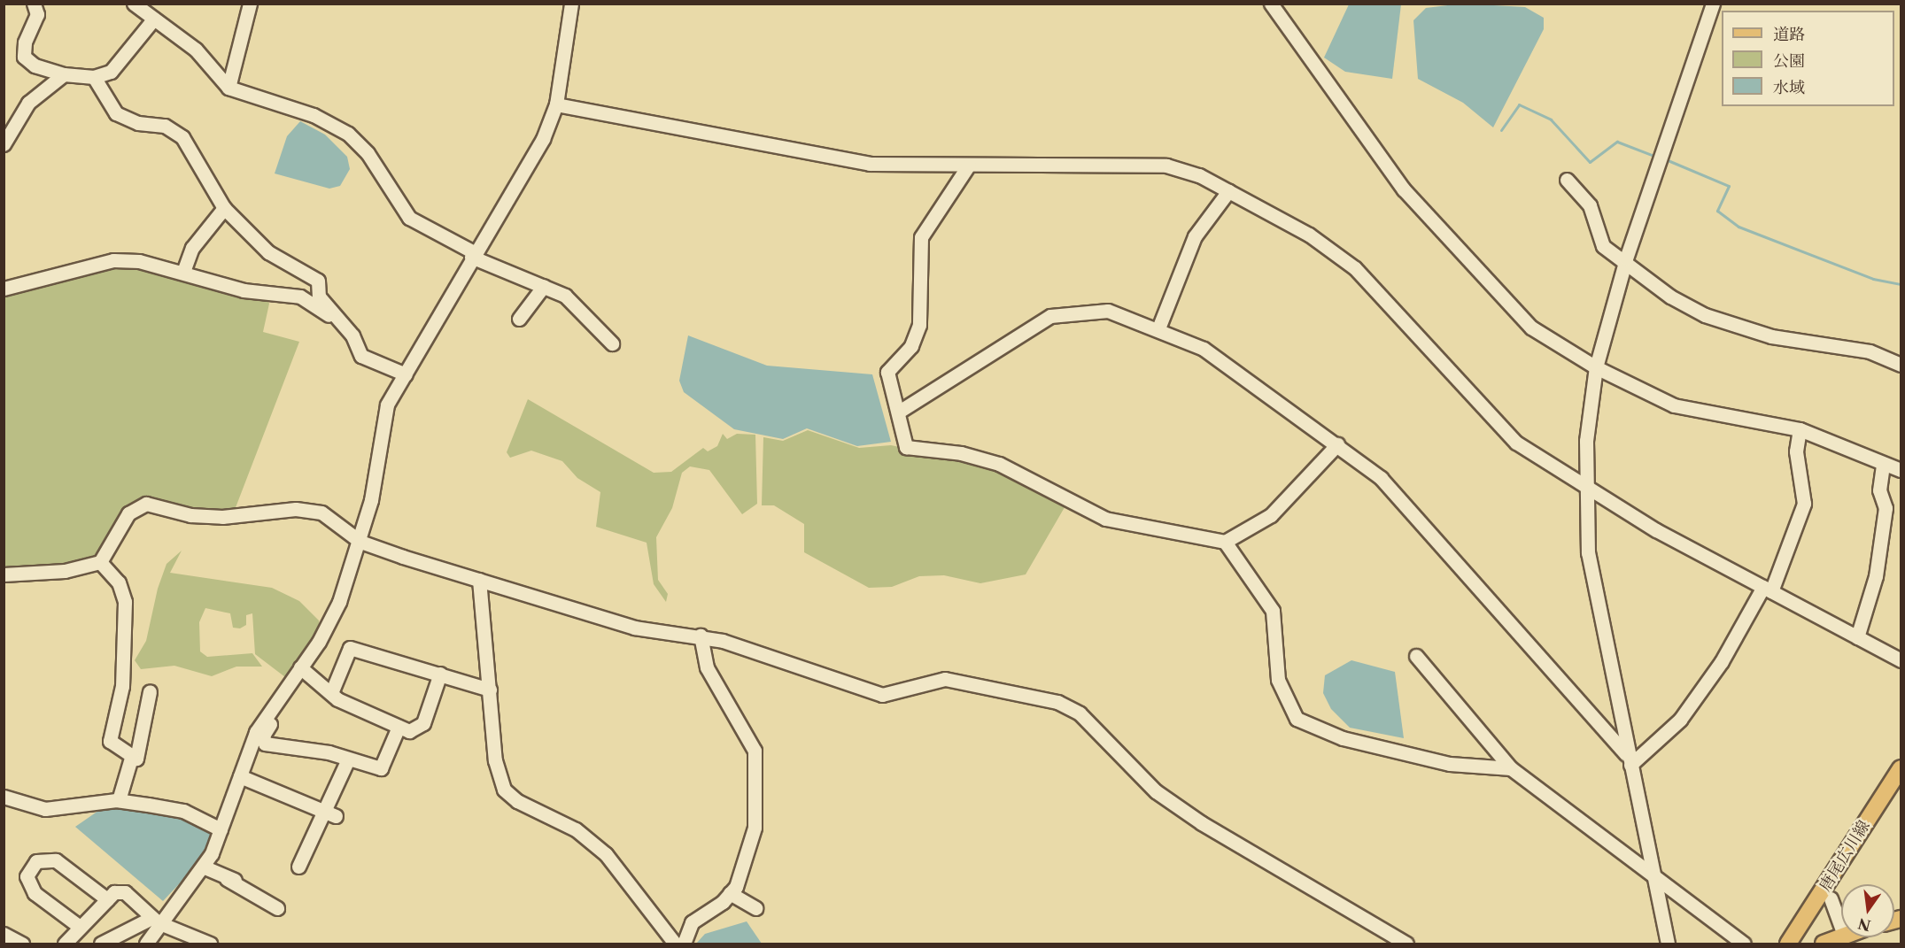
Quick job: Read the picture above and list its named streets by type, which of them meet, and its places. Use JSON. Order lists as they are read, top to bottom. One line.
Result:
{"streets":{"main road":["唐尾広川線"]},"legend":["道路","公園","水域"],"north":"bottom"}
